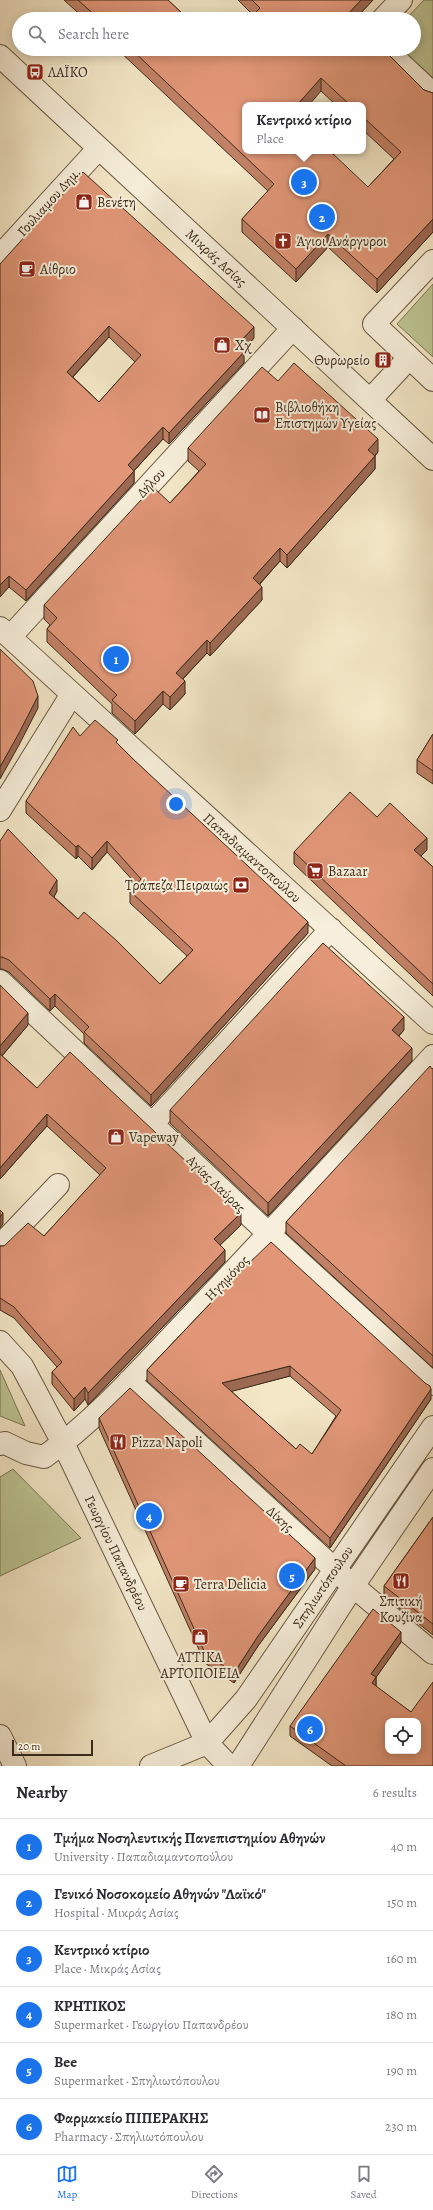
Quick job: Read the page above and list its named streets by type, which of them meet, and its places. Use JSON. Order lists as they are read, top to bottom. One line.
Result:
{"streets":{"street":["Γουλιαμου Δημ.","Μικράς Ασίας","Δήλου","Παπαδιαμαντοπούλου","Αγίας Λαύρας","Ηγημόνος","Δίκης","Γεωργίου Παπανδρέου","Σπηλιωτόπουλου"]},"crossings":[["Γουλιαμου Δημ.","Μικράς Ασίας"],["Μικράς Ασίας","Δήλου"],["Δήλου","Παπαδιαμαντοπούλου"],["Αγίας Λαύρας","Ηγημόνος"],["Ηγημόνος","Δίκης"],["Ηγημόνος","Γεωργίου Παπανδρέου"],["Δίκης","Σπηλιωτόπουλου"],["Γεωργίου Παπανδρέου","Σπηλιωτόπουλου"]],"places":{"bus stop":["ΛΑΪΚΟ"],"shop":["Βενέτη","Χχ","Vapeway","ΑΤΤΙΚΑ ΑΡΤΟΠΟΙΕΙΑ"],"church":["Άγιοι Ανάργυροι"],"cafe":["Αίθριο","Terra Delicia"],"building":["Θυρωρείο"],"library":["Βιβλιοθήκη Επιστημών Υγείας"],"supermarket":["Bazaar"],"bank":["Τράπεζα Πειραιώς"],"restaurant":["Pizza Napoli","Σπιτική Κουζίνα"]},"scale_bar":"20 m","page":{"search":"Search here","popup":["Κεντρικό κτίριο","Place"],"pins":["3","2","1","4","5","6"],"scale":"20 m","heading":["Nearby","6 results"],"list":[{"mark":"1","name":"Τμήμα Νοσηλευτικής Πανεπιστημίου Αθηνών","note":"University · Παπαδιαμαντοπούλου","value":"40 m"},{"mark":"2","name":"Γενικό Νοσοκομείο Αθηνών \"Λαϊκό\"","note":"Hospital · Μικράς Ασίας","value":"150 m"},{"mark":"3","name":"Κεντρικό κτίριο","note":"Place · Μικράς Ασίας","value":"160 m"},{"mark":"4","name":"ΚΡΗΤΙΚΟΣ","note":"Supermarket · Γεωργίου Παπανδρέου","value":"180 m"},{"mark":"5","name":"Bee","note":"Supermarket · Σπηλιωτόπουλου","value":"190 m"},{"mark":"6","name":"Φαρμακείο ΠΙΠΕΡΑΚΗΣ","note":"Pharmacy · Σπηλιωτόπουλου","value":"230 m"}],"nav":["Map","Directions","Saved"]}}
